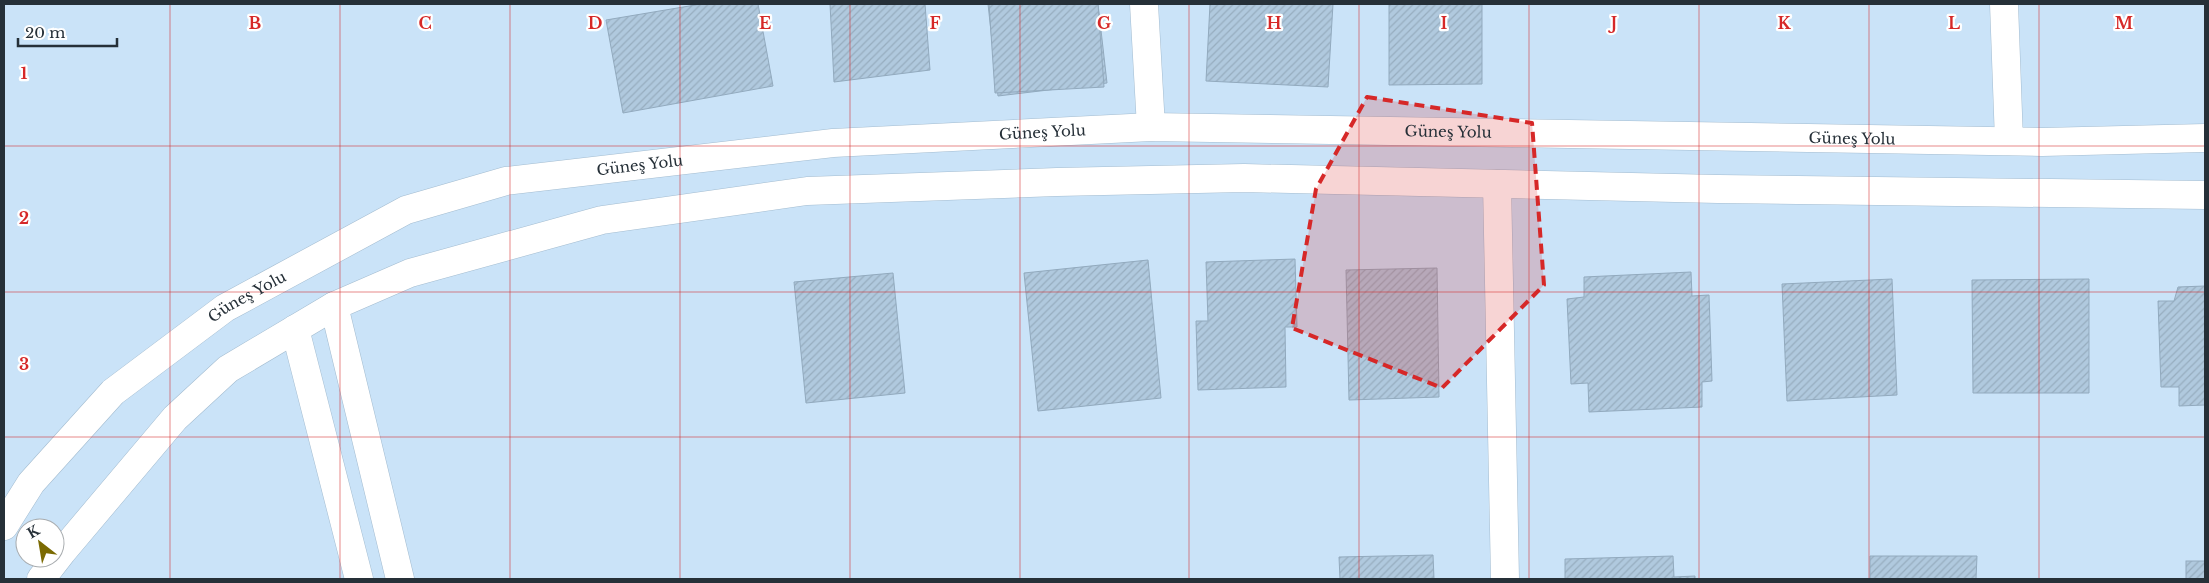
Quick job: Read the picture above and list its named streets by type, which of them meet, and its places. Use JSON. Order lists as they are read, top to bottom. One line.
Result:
{"streets":{"street":["Güneş Yolu"]},"scale_bar":"20 m","north":"top left","grid":{"columns":["B","C","D","E","F","G","H","I","J","K","L","M"],"rows":["1","2","3"]}}
